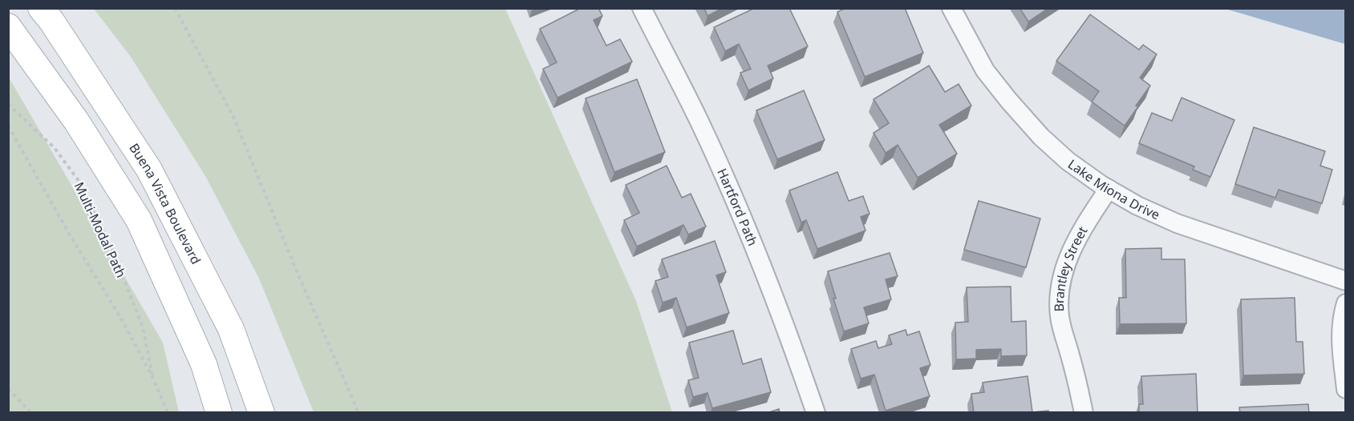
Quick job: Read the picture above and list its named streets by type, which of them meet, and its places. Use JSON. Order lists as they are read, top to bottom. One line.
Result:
{"streets":{"main road":["Buena Vista Boulevard"],"street":["Lake Miona Drive","Hartford Path","Brantley Street"],"path":["Multi-Modal Path"]},"crossings":[["Lake Miona Drive","Brantley Street"]]}
